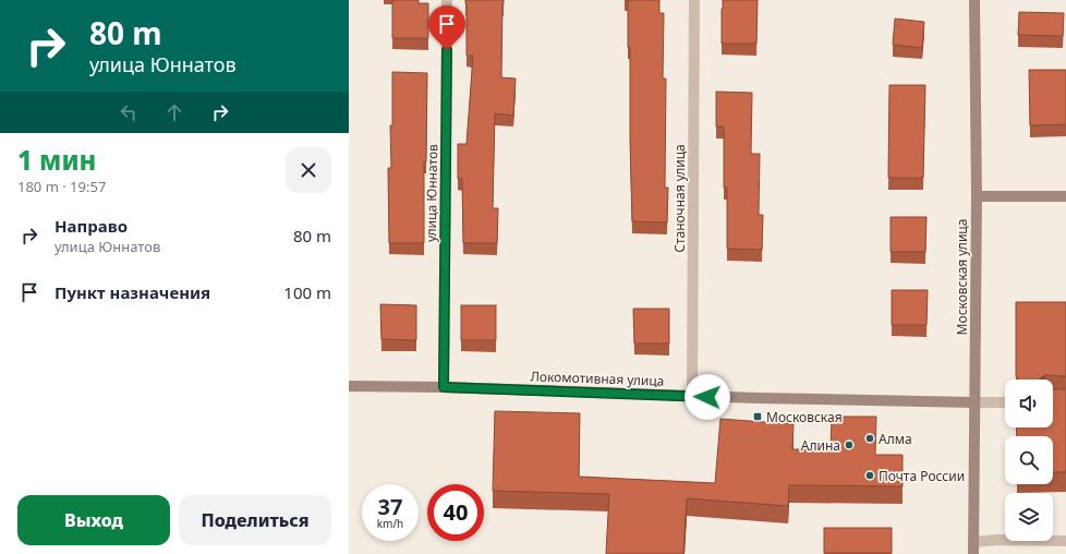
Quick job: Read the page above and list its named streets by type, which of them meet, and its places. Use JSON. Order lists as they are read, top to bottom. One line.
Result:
{"streets":{"street":["улица Юннатов","Станочная улица","Московская улица","Локомотивная улица"]},"crossings":[["улица Юннатов","Локомотивная улица"],["Станочная улица","Локомотивная улица"],["Московская улица","Локомотивная улица"]],"places":{"transit":["Московская"],"other":["Алма","Алина","Почта России"]},"page":{"turn":["80 m","улица Юннатов"],"heading":["1 мин","180 m · 19:57"],"list":[{"name":"Направо","note":"улица Юннатов","value":"80 m"},{"name":"Пункт назначения","value":"100 m"}],"speed":"37 km/h","limit":"40","buttons":["Выход","Поделиться"]}}
